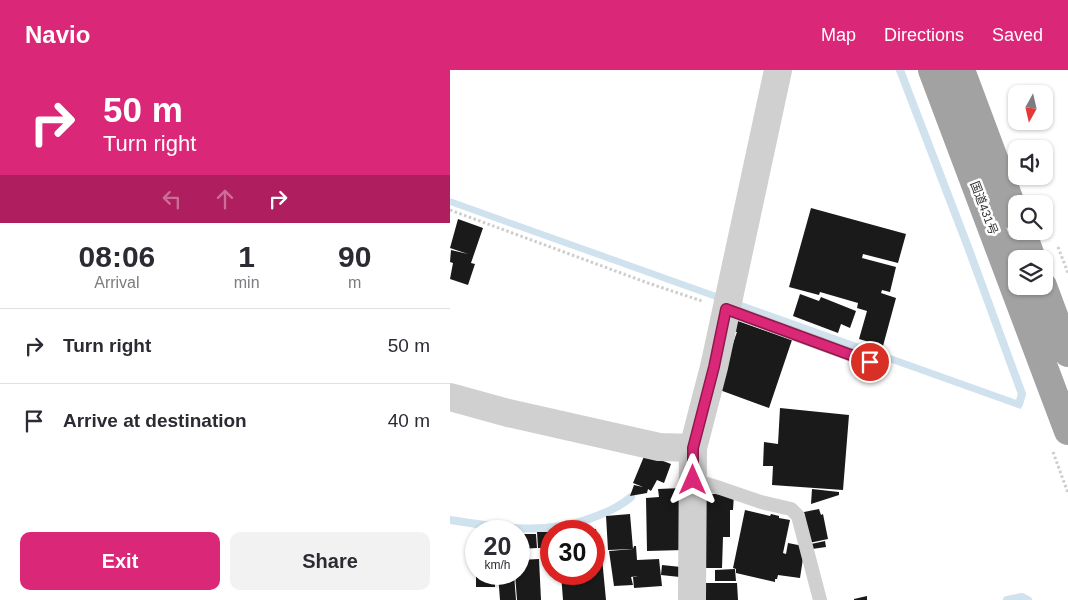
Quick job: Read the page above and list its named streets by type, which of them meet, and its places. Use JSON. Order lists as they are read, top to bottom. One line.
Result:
{"streets":{"highway":["国道431号"]},"north":"bottom","page":{"header":"Navio","nav":["Map","Directions","Saved"],"turn":["50 m","Turn right"],"eta":["08:06","Arrival","1","min","90","m"],"list":[{"name":"Turn right","value":"50 m"},{"name":"Arrive at destination","value":"40 m"}],"speed":"20 km/h","limit":"30","buttons":["Exit","Share"]}}
